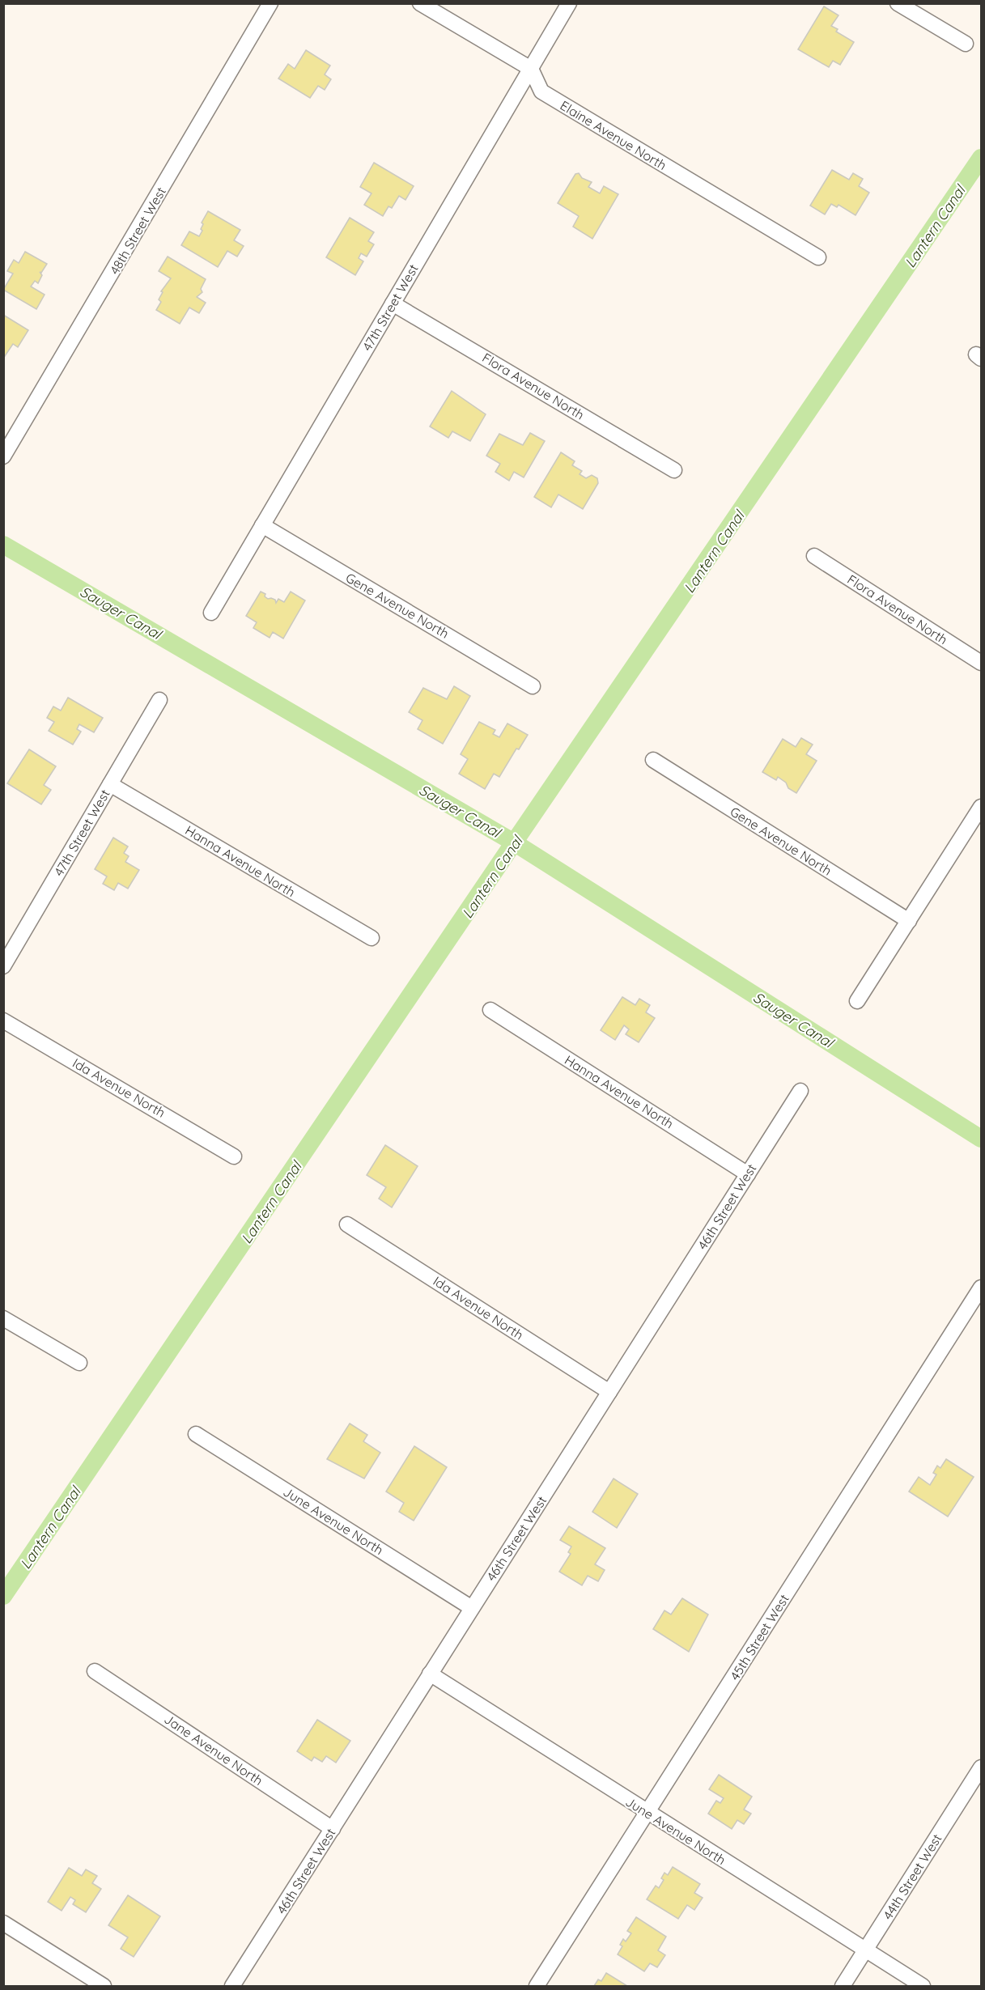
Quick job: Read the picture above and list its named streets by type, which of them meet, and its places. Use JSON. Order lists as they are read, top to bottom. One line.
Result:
{"streets":{"street":["Elaine Avenue North","48th Street West","47th Street West","Flora Avenue North","Gene Avenue North","Hanna Avenue North","Ida Avenue North","46th Street West","June Avenue North","45th Street West","Jane Avenue North","44th Street West"]},"crossings":[["Elaine Avenue North","47th Street West"],["47th Street West","Flora Avenue North"],["47th Street West","Gene Avenue North"],["47th Street West","Hanna Avenue North"],["Hanna Avenue North","46th Street West"],["Ida Avenue North","46th Street West"],["46th Street West","June Avenue North"],["46th Street West","Jane Avenue North"],["June Avenue North","45th Street West"],["June Avenue North","44th Street West"]],"water":["Lantern Canal","Sauger Canal"]}
